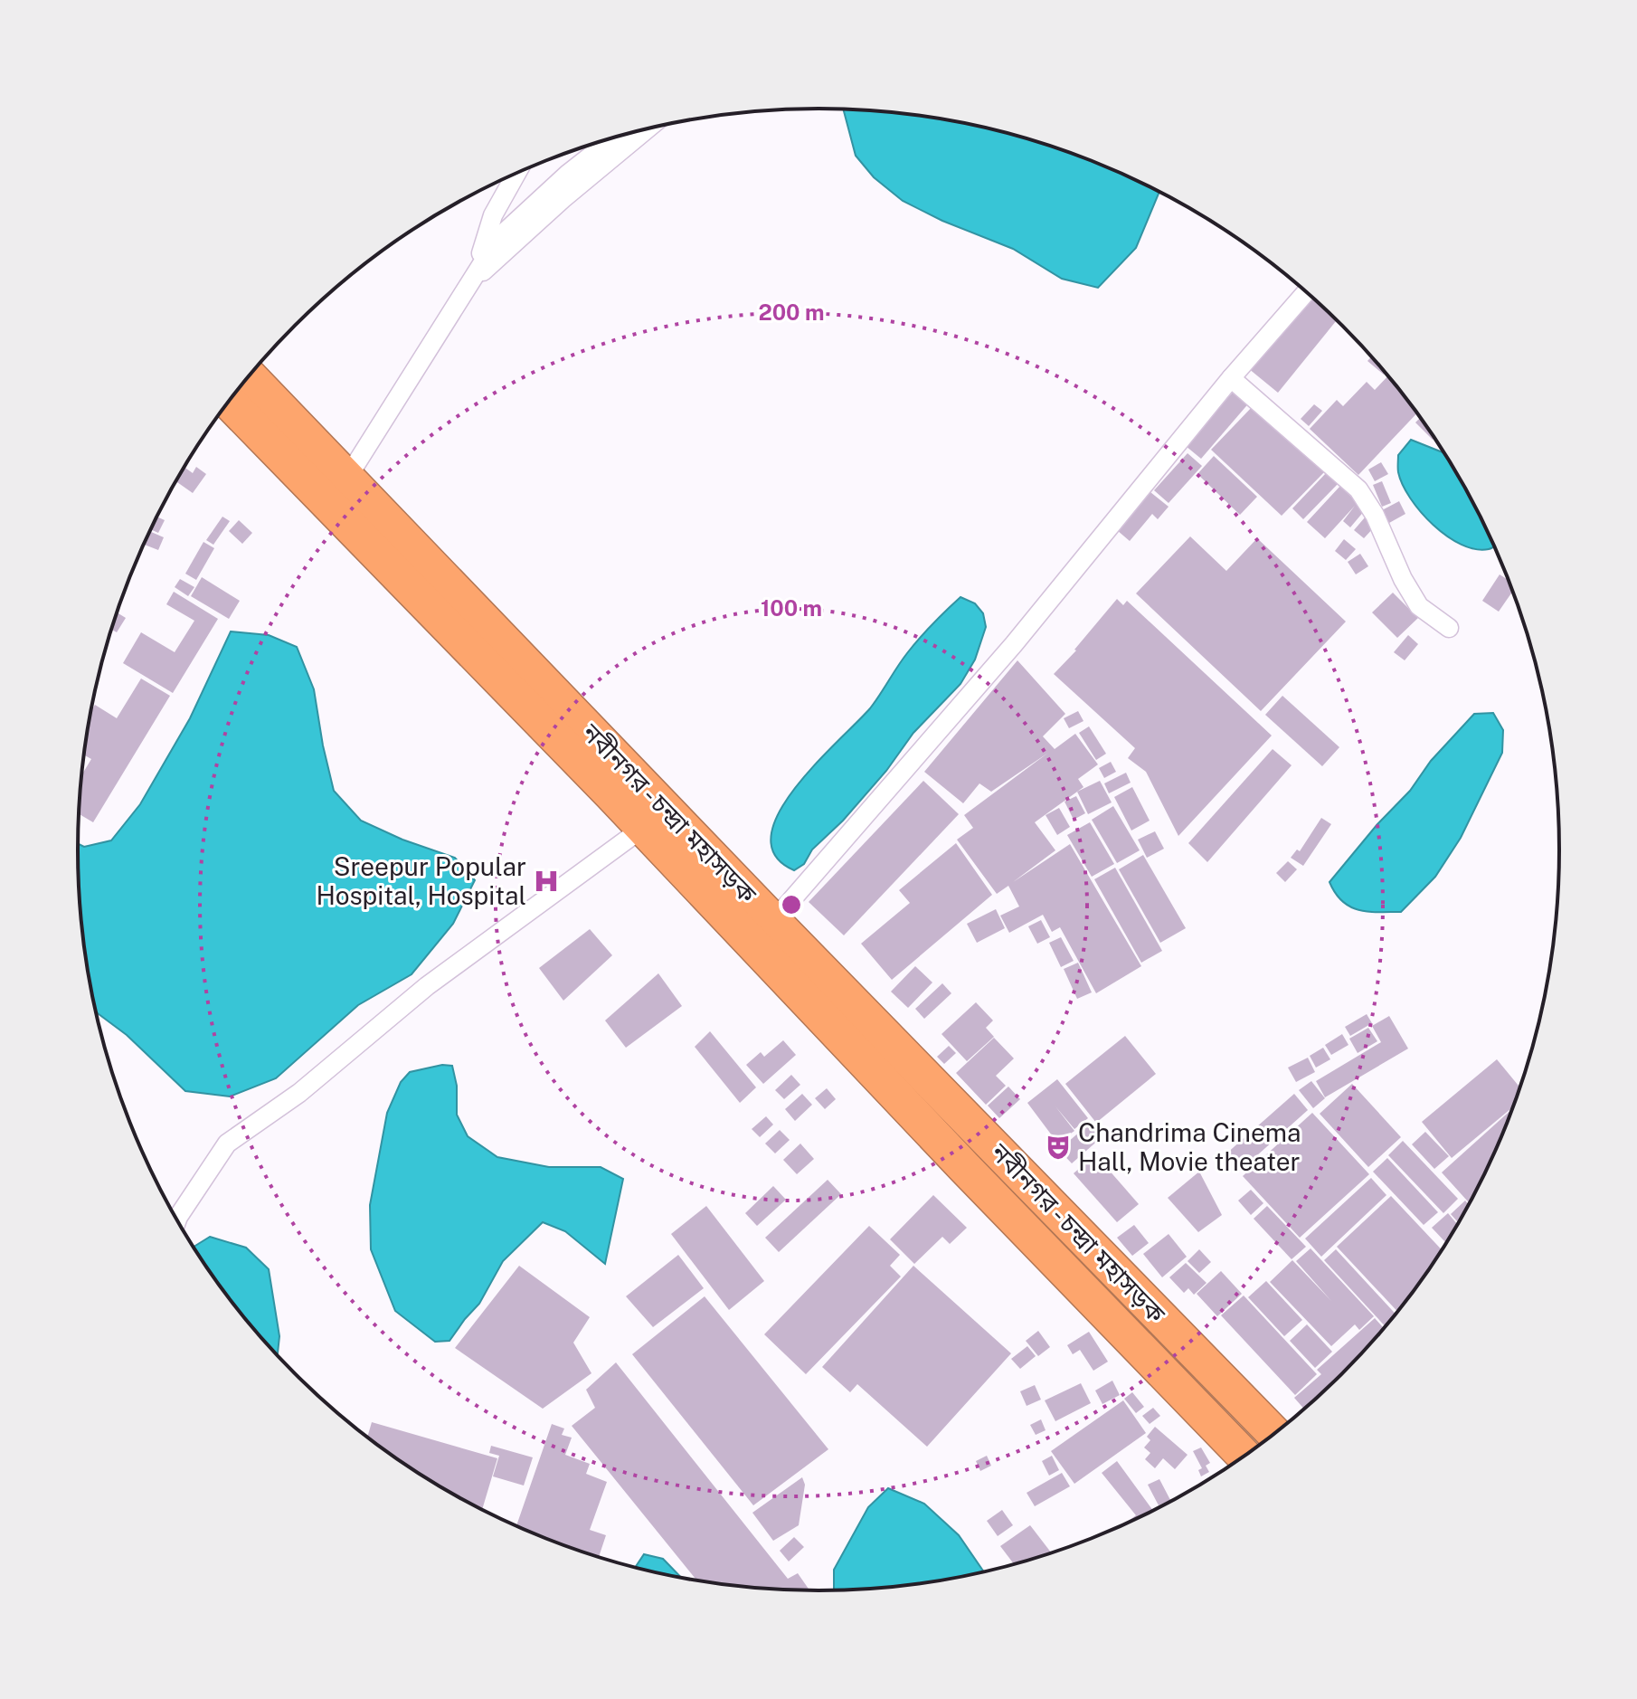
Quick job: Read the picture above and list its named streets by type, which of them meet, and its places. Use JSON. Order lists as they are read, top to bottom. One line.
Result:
{"streets":{"highway":["নবীনগর - চন্দ্রা মহাসড়ক"]},"places":{"hospital":["Sreepur Popular Hospital, Hospital"],"theatre":["Chandrima Cinema Hall, Movie theater"]},"rings":["200 m","100 m"]}
